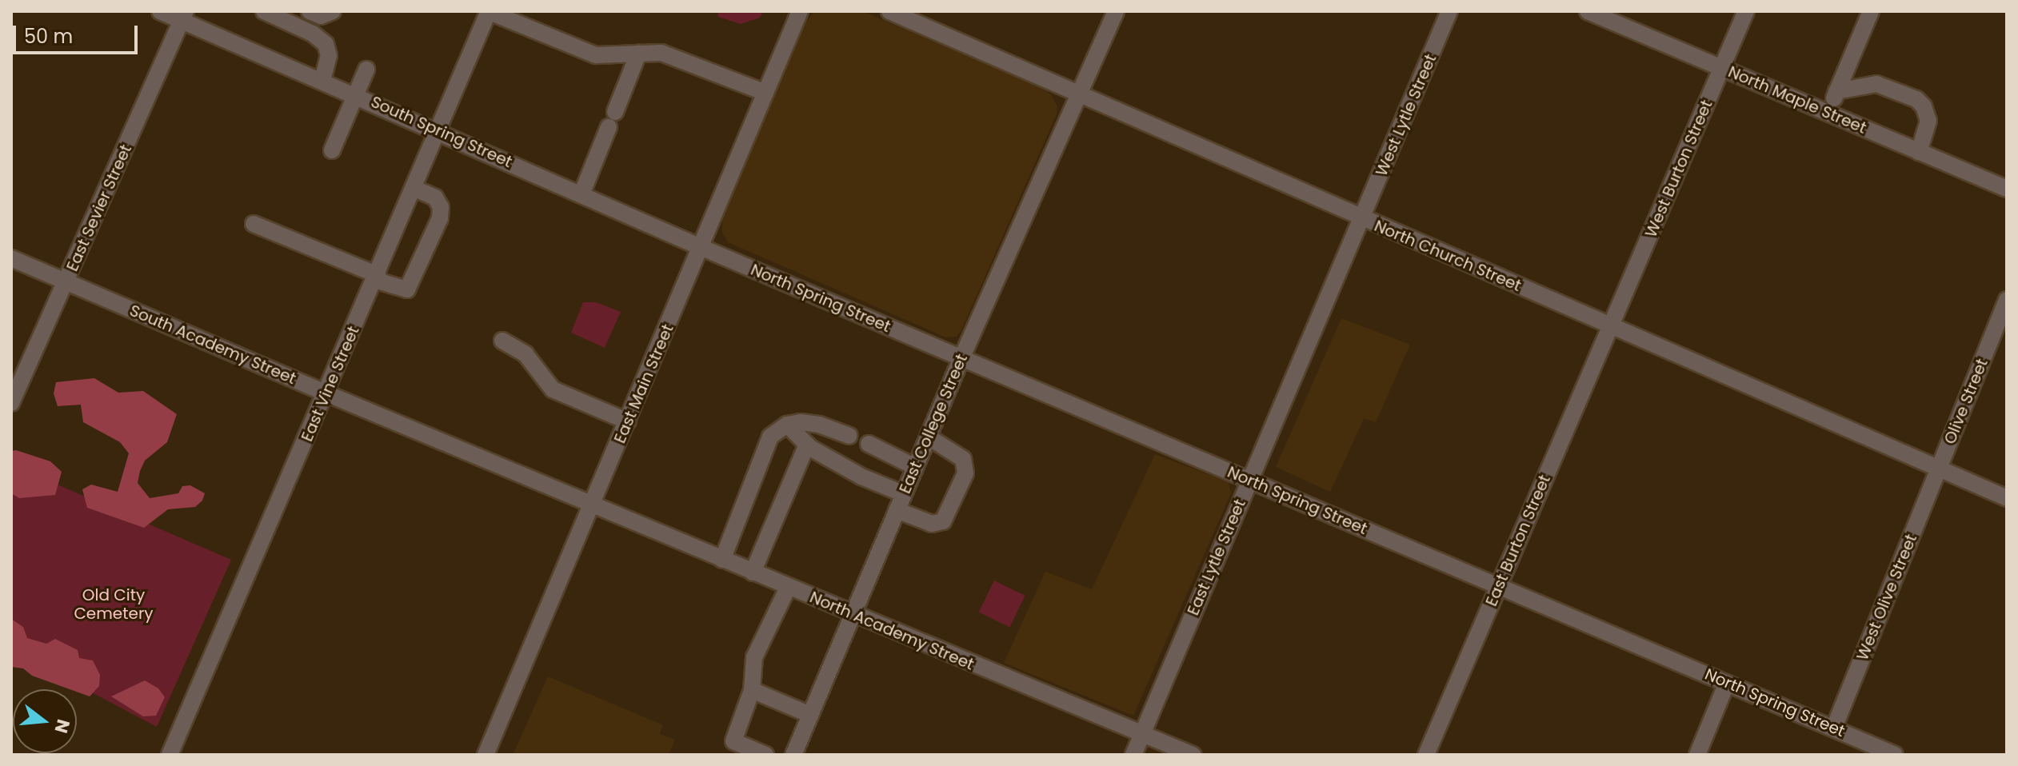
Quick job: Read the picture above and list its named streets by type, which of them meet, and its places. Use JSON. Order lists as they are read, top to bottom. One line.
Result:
{"streets":{"street":["North Maple Street","West Lytle Street","South Spring Street","West Burton Street","East Sevier Street","North Church Street","North Spring Street","South Academy Street","East Vine Street","East Main Street","Olive Street","East College Street","East Burton Street","East Lytle Street","West Olive Street","North Academy Street"]},"crossings":[["North Maple Street","West Burton Street"],["West Lytle Street","North Church Street"],["West Lytle Street","East Lytle Street"],["South Spring Street","East Sevier Street"],["South Spring Street","North Spring Street"],["South Spring Street","East Vine Street"],["South Spring Street","East Main Street"],["West Burton Street","North Church Street"],["West Burton Street","East Burton Street"],["East Sevier Street","South Academy Street"],["North Church Street","Olive Street"],["North Church Street","East College Street"],["North Church Street","East Burton Street"],["North Church Street","East Lytle Street"],["North Church Street","West Olive Street"],["North Spring Street","East Main Street"],["North Spring Street","East College Street"],["North Spring Street","East Burton Street"],["North Spring Street","East Lytle Street"],["North Spring Street","West Olive Street"],["South Academy Street","East Vine Street"],["South Academy Street","East Main Street"],["South Academy Street","North Academy Street"],["East Main Street","North Academy Street"],["Olive Street","West Olive Street"],["East College Street","North Academy Street"],["East Lytle Street","North Academy Street"]],"parks":["Old City Cemetery"],"scale_bar":"50 m","north":"right"}
